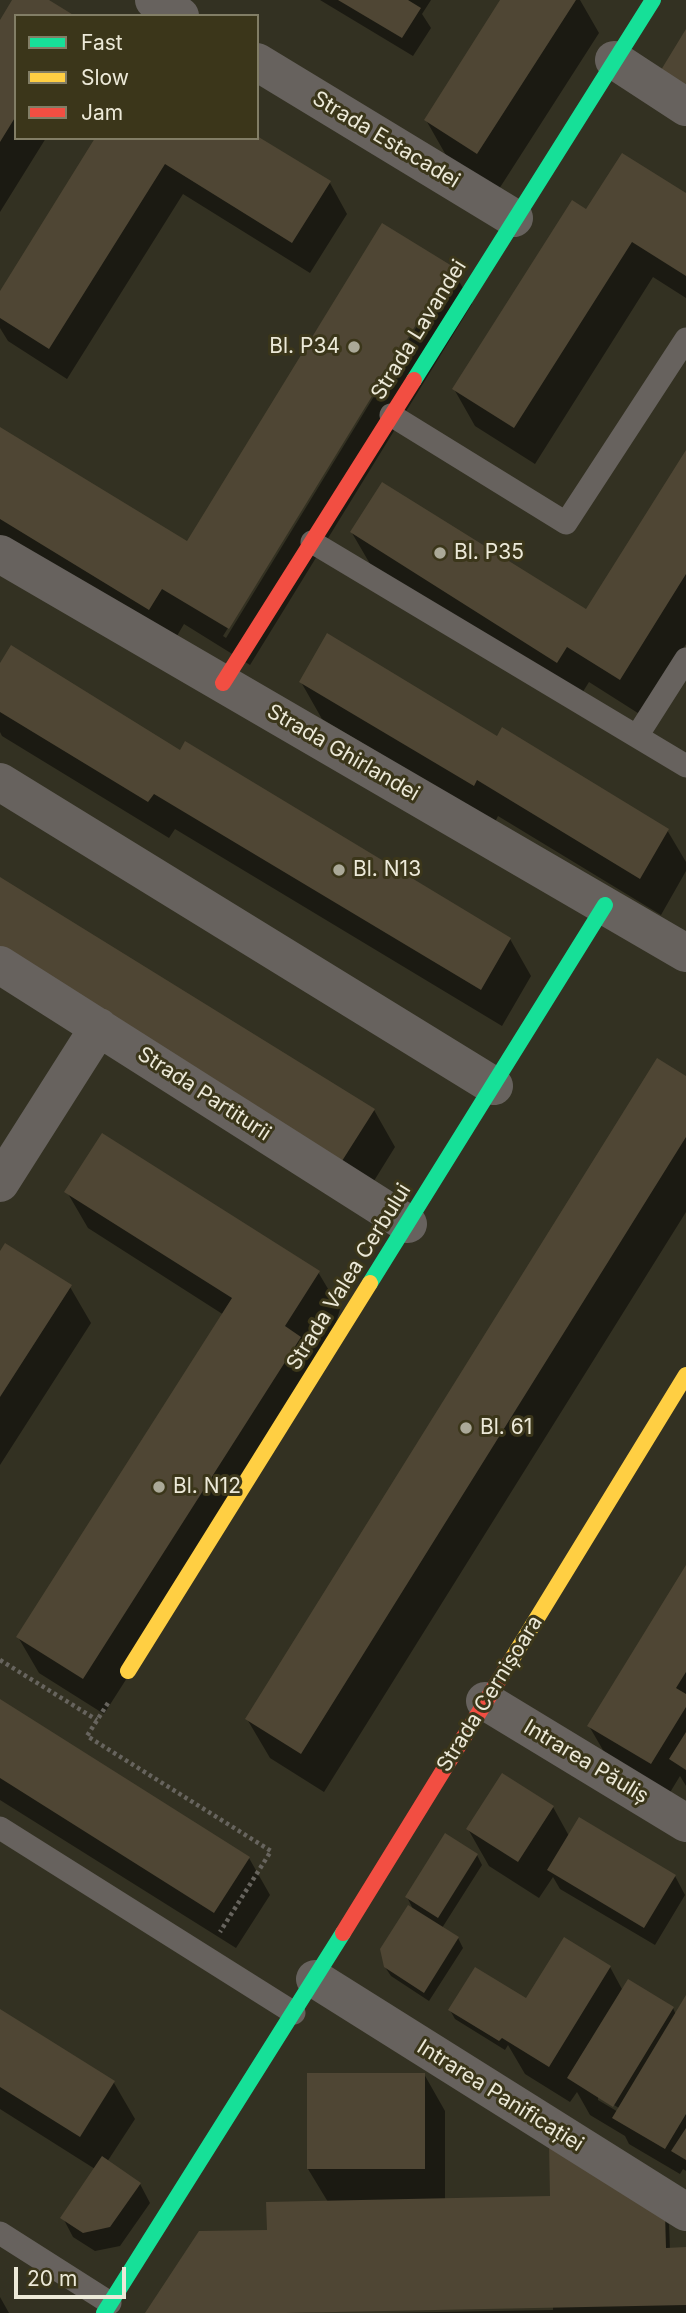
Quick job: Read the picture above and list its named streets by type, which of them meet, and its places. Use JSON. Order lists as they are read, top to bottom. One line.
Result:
{"streets":{"street":["Strada Estacadei","Strada Lavandei","Strada Ghirlandei","Strada Partiturii","Strada Valea Cerbului","Strada Cernișoara","Intrarea Păuliș","Intrarea Panificației"]},"crossings":[["Strada Estacadei","Strada Lavandei"],["Strada Lavandei","Strada Ghirlandei"],["Strada Ghirlandei","Strada Valea Cerbului"],["Strada Partiturii","Strada Valea Cerbului"],["Strada Cernișoara","Intrarea Păuliș"],["Strada Cernișoara","Intrarea Panificației"]],"places":["Bl. P34","Bl. P35","Bl. N13","Bl. 61","Bl. N12"],"legend":["Fast","Slow","Jam"],"scale_bar":"20 m"}
